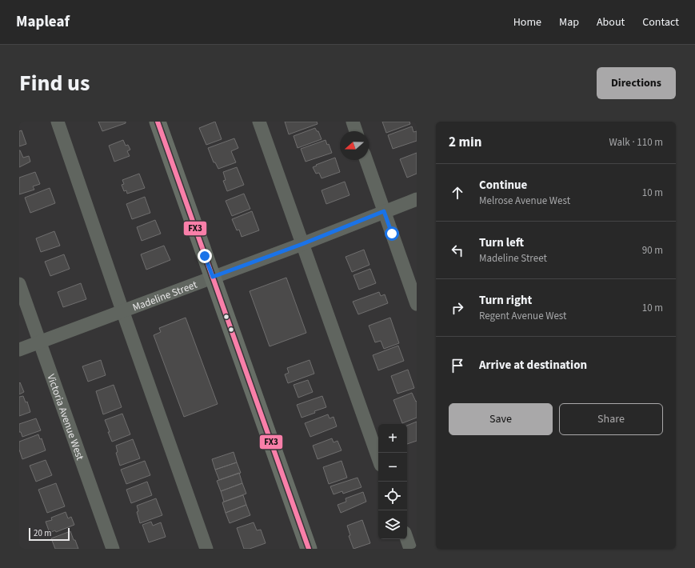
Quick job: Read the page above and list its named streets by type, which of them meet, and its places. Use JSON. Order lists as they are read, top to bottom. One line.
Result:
{"streets":{"street":["Madeline Street","Victoria Avenue West"]},"crossings":[["Madeline Street","Victoria Avenue West"]],"lines":["transit line FX3"],"scale_bar":"20 m","north":"left","page":{"header":"Mapleaf","nav":["Home","Map","About","Contact"],"title":"Find us","buttons":["Directions",["Save","Share"]],"heading":["2 min","Walk · 110 m"],"list":[["Continue","Melrose Avenue West","10 m"],["Turn left","Madeline Street","90 m"],["Turn right","Regent Avenue West","10 m"],"Arrive at destination"],"map_buttons":["+","−"],"scale":"20 m"}}
